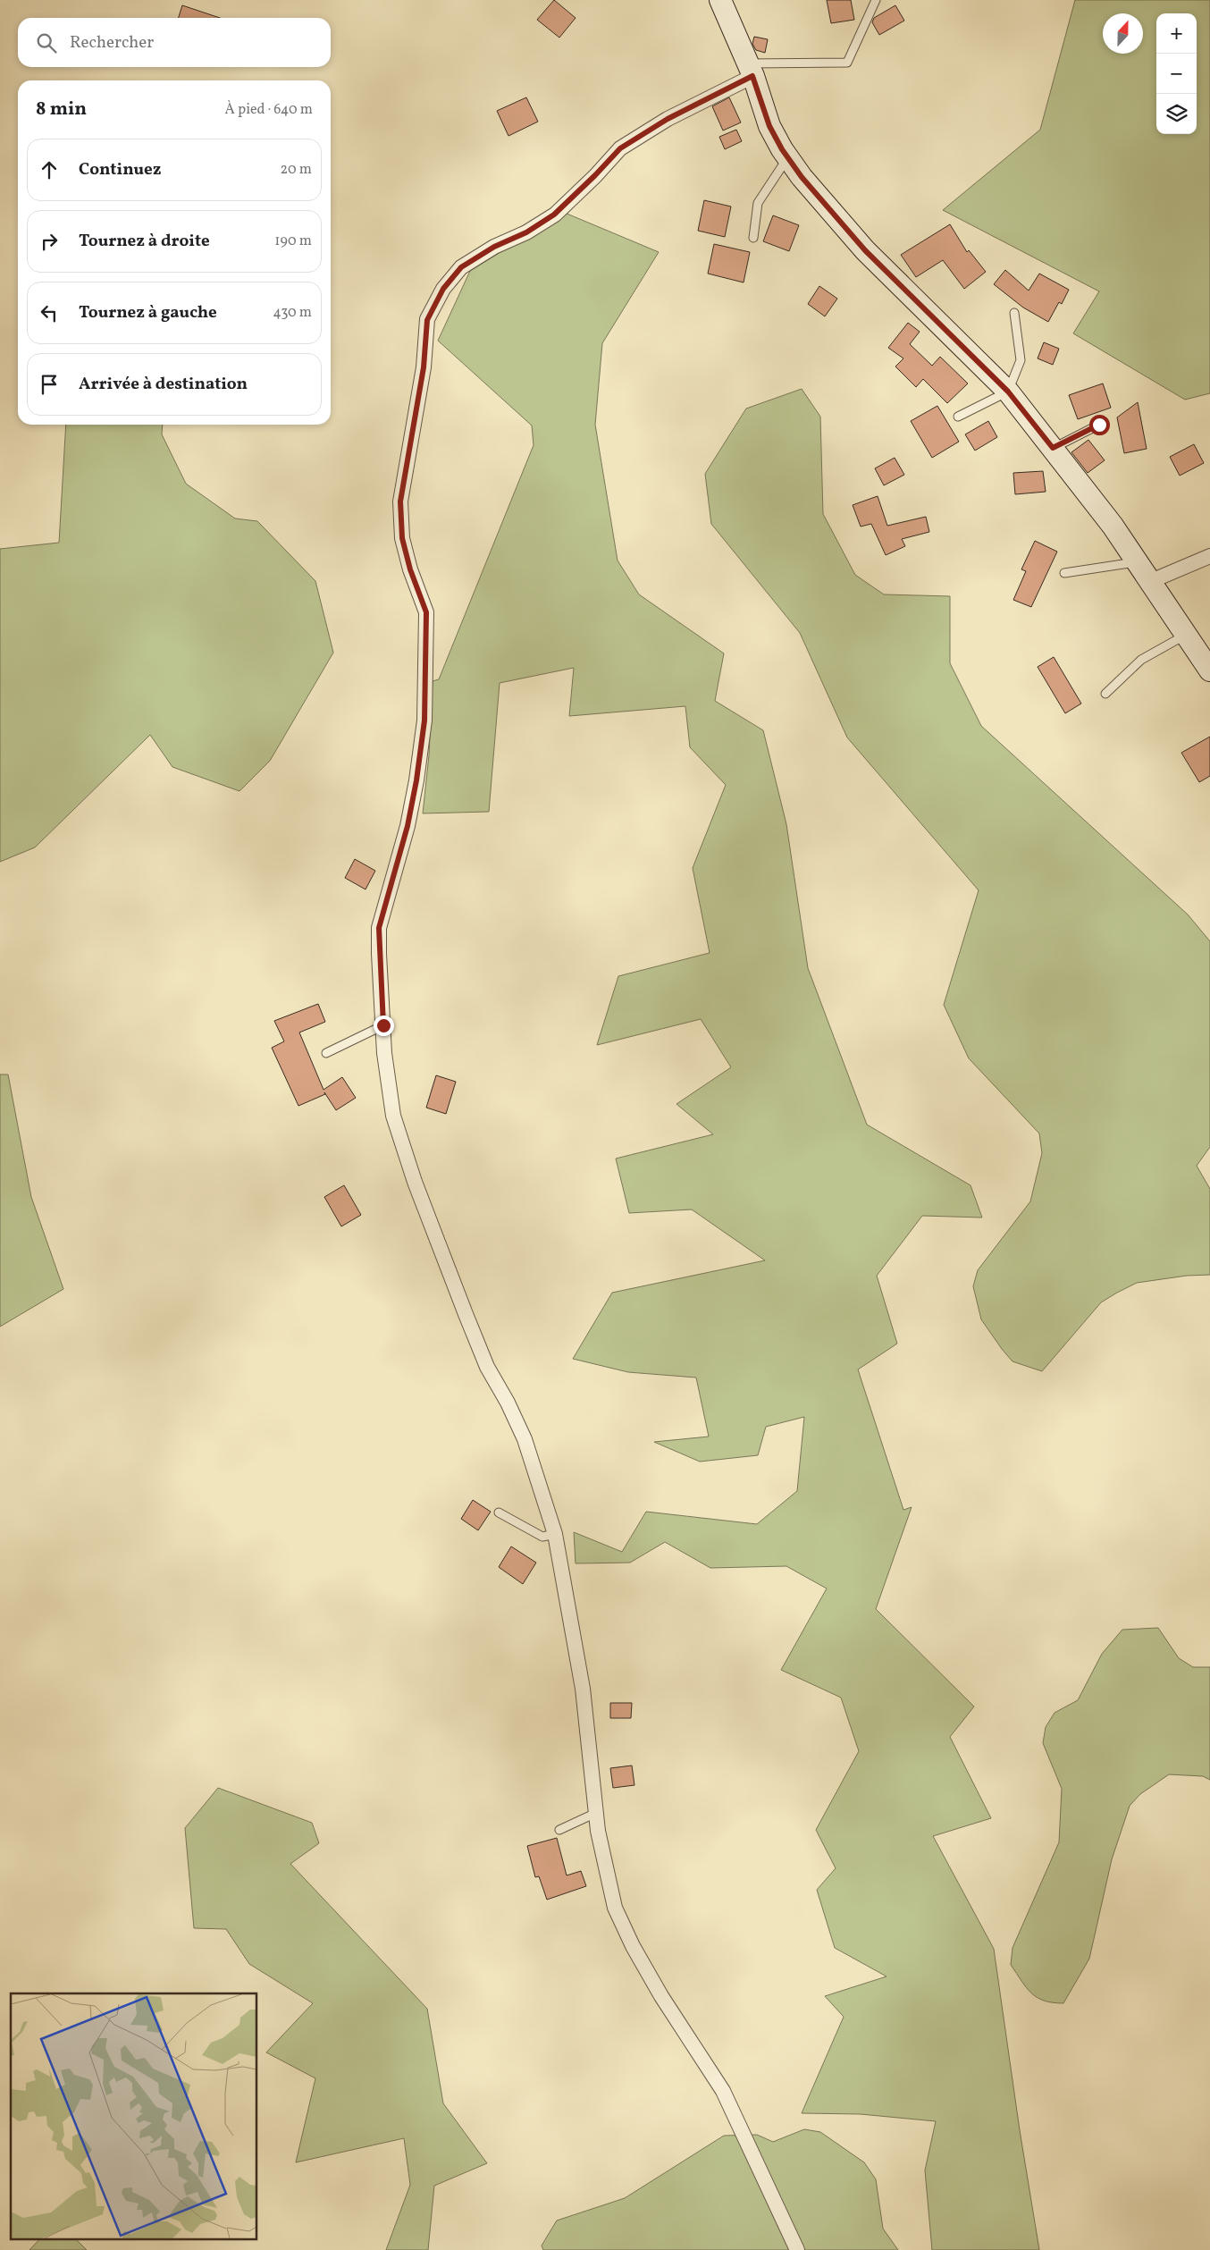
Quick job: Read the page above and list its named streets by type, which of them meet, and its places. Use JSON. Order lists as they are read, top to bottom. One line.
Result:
{"north":"top","page":{"map_buttons":["+","−"],"search":"Rechercher","heading":["8 min","À pied · 640 m"],"list":[["Continuez","20 m"],["Tournez à droite","190 m"],["Tournez à gauche","430 m"],"Arrivée à destination"]}}
